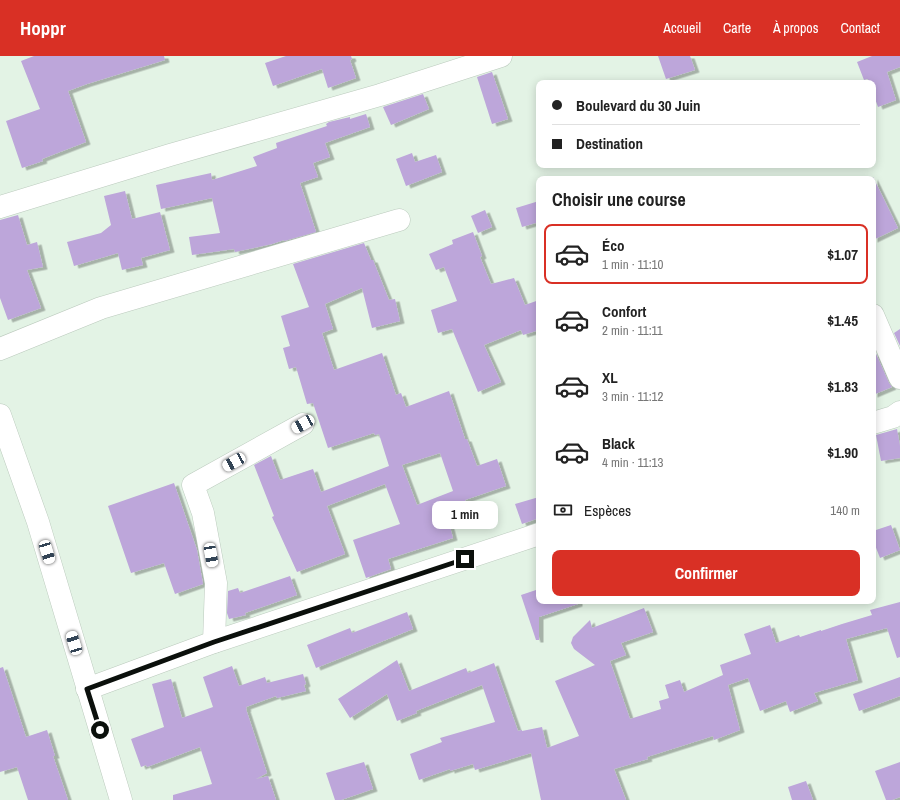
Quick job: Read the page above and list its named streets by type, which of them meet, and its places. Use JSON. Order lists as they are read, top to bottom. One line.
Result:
{"page":{"header":"Hoppr","nav":["Accueil","Carte","À propos","Contact"],"banner":["Boulevard du 30 Juin","Destination"],"heading":"Choisir une course","list":[{"name":"Éco","note":"1 min · 11:10","value":"$1.07"},{"name":"Confort","note":"2 min · 11:11","value":"$1.45"},{"name":"XL","note":"3 min · 11:12","value":"$1.83"},{"name":"Black","note":"4 min · 11:13","value":"$1.90"}],"pay":["Espèces","140 m"],"bubble":"1 min","buttons":"Confirmer"}}
